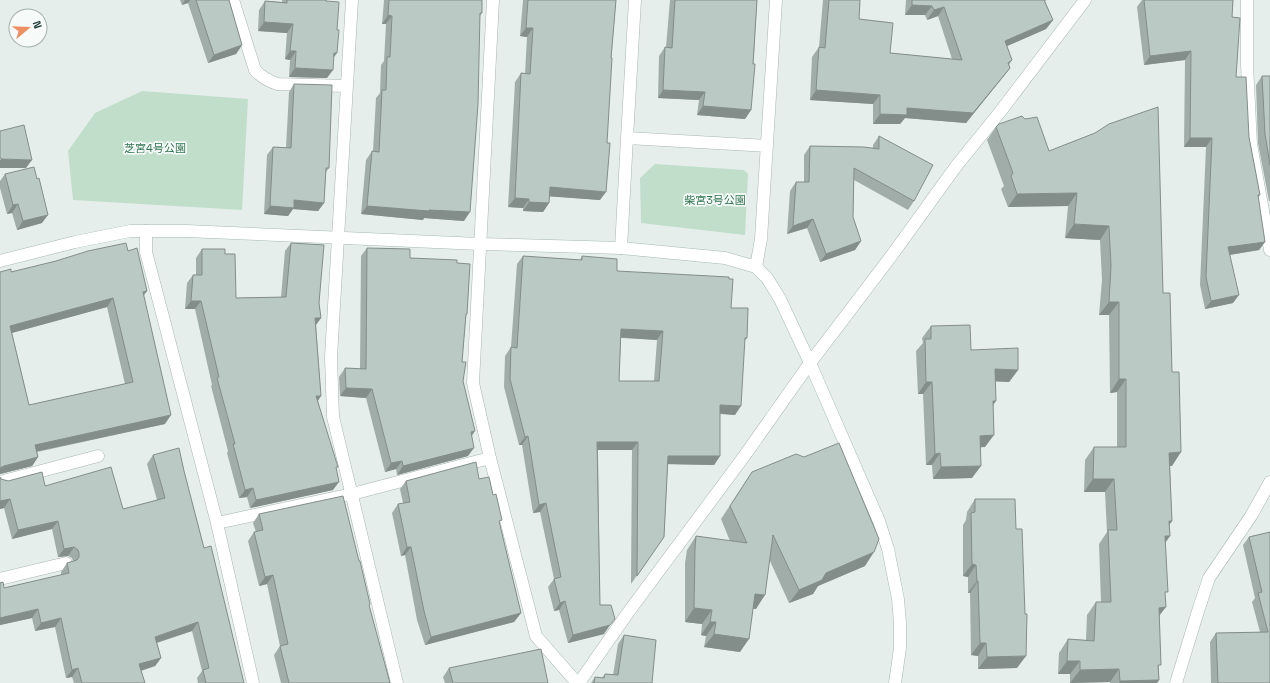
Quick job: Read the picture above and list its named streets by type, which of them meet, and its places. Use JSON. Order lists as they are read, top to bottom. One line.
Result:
{"parks":["芝宮4号公園","柴宮3号公園"],"north":"right"}
